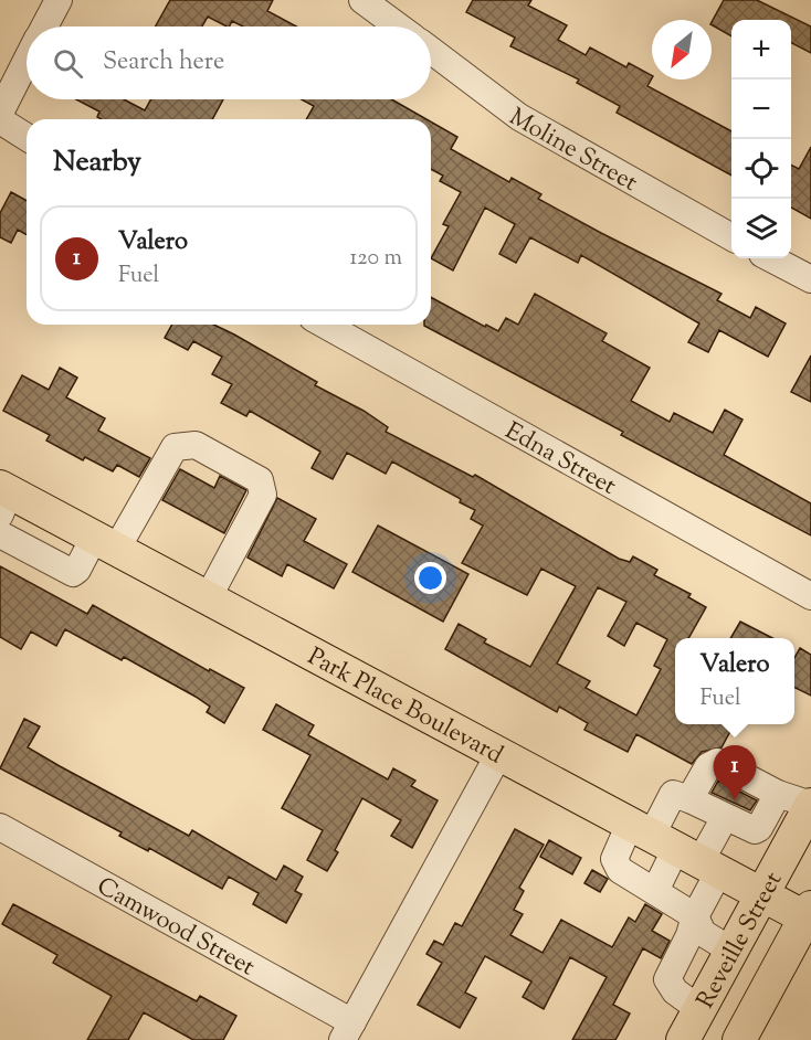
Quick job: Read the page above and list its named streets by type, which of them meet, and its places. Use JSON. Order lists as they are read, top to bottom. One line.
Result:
{"streets":{"main road":["Park Place Boulevard","Reveille Street"],"street":["Moline Street","Edna Street","Camwood Street"]},"crossings":[["Park Place Boulevard","Reveille Street"]],"north":"bottom left","page":{"map_buttons":["+","−"],"search":"Search here","heading":"Nearby","list":[{"mark":"1","name":"Valero","note":"Fuel","value":"120 m"}],"popup":["Valero","Fuel"],"pins":"1"}}
